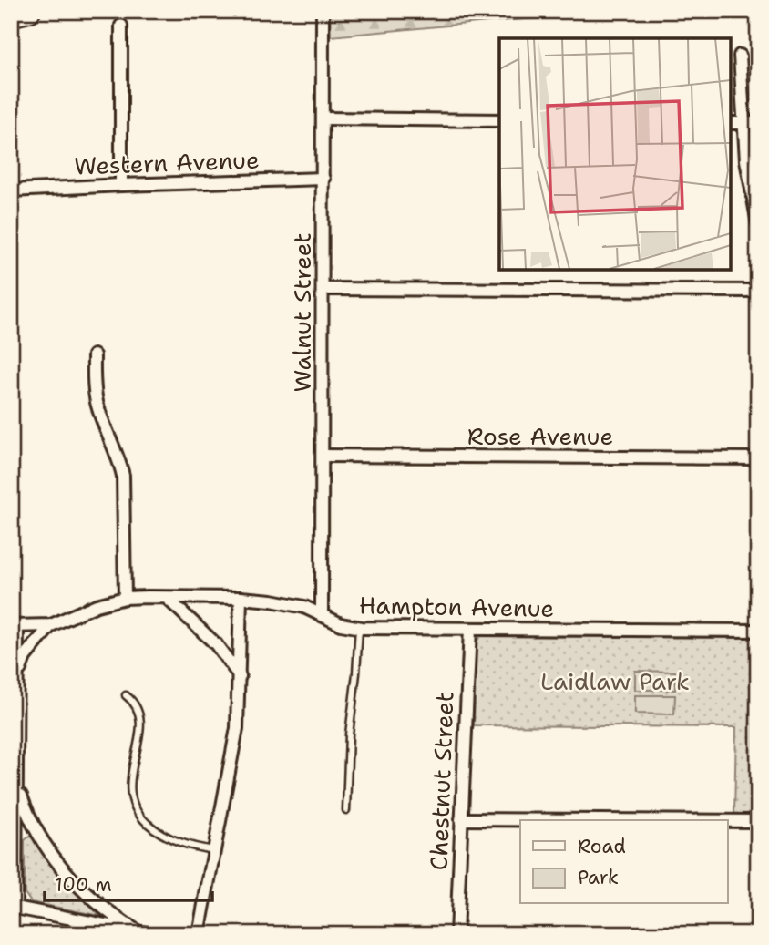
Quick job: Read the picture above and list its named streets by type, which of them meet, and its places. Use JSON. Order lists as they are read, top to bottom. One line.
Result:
{"streets":{"street":["Western Avenue","Walnut Street","Rose Avenue","Hampton Avenue","Chestnut Street"]},"crossings":[["Western Avenue","Walnut Street"],["Walnut Street","Rose Avenue"],["Walnut Street","Hampton Avenue"],["Hampton Avenue","Chestnut Street"]],"parks":["Laidlaw Park"],"legend":["Road","Park"],"scale_bar":"100 m"}
